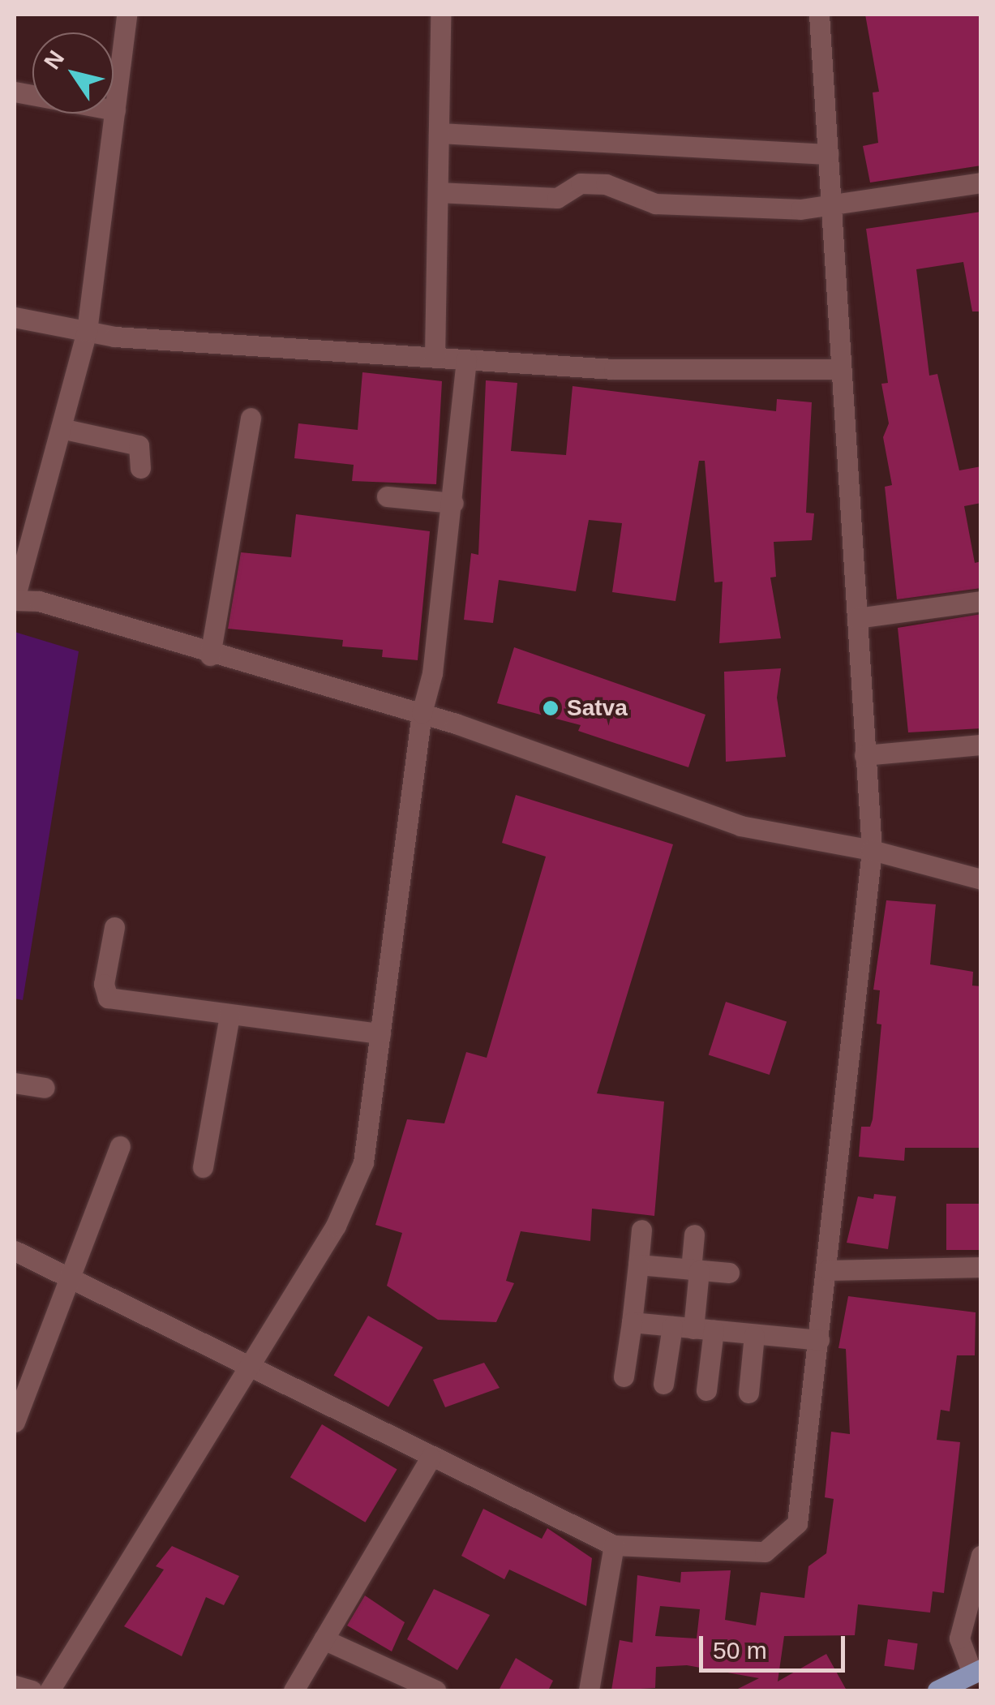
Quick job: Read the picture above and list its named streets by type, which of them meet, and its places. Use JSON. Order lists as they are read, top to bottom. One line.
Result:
{"places":["Satva"],"scale_bar":"50 m","north":"top left"}
